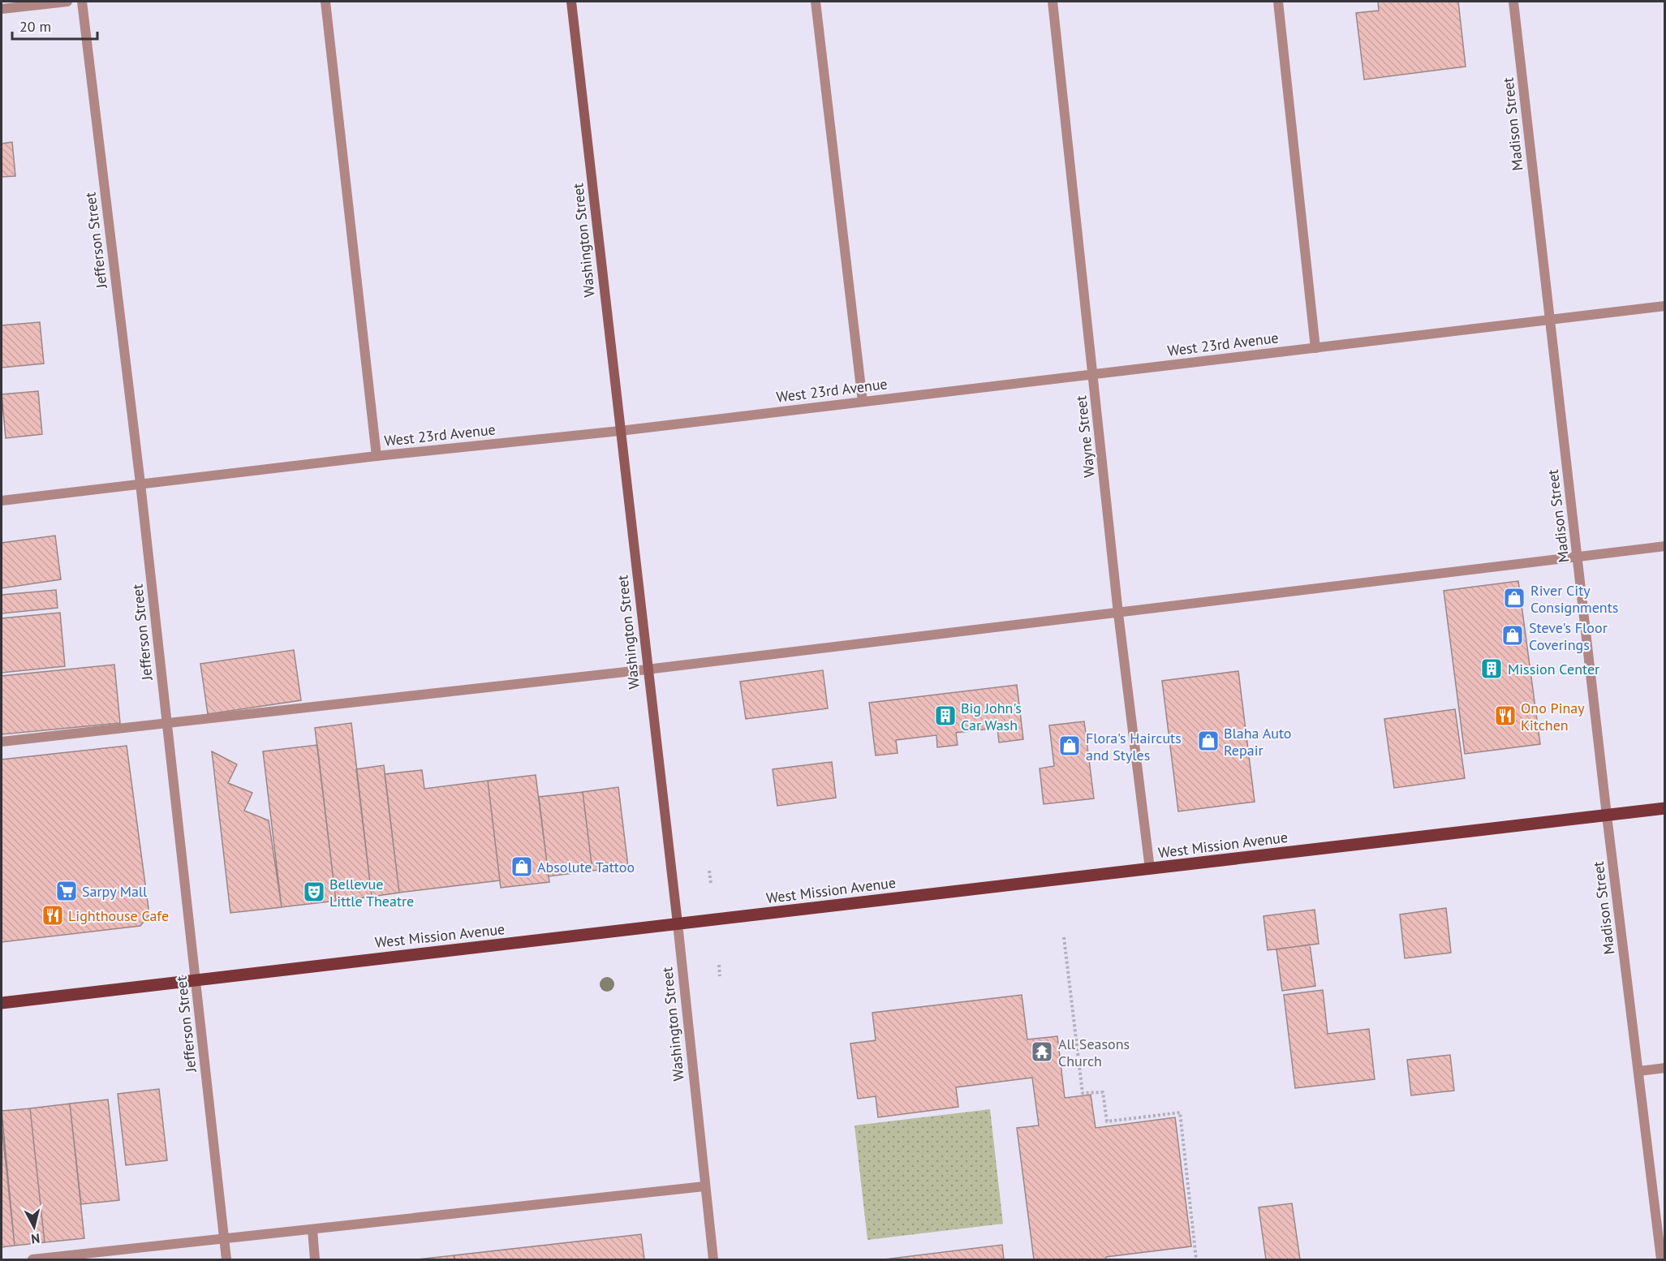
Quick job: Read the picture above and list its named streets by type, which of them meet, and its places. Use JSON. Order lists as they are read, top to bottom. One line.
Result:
{"streets":{"main road":["West Mission Avenue"],"street":["Madison Street","Jefferson Street","Washington Street","West 23rd Avenue","Wayne Street"]},"crossings":[["Madison Street","West 23rd Avenue"],["Madison Street","West Mission Avenue"],["Jefferson Street","West 23rd Avenue"],["Jefferson Street","West Mission Avenue"],["Washington Street","West 23rd Avenue"],["Washington Street","West Mission Avenue"],["West 23rd Avenue","Wayne Street"],["Wayne Street","West Mission Avenue"]],"places":{"shop":["River City Consignments","Steve's Floor Coverings","Blaha Auto Repair","Flora's Haircuts and Styles","Absolute Tattoo"],"building":["Mission Center","Big John's Car Wash"],"restaurant":["Ono Pinay Kitchen","Lighthouse Cafe"],"supermarket":["Sarpy Mall"],"theatre":["Bellevue Little Theatre"],"temple":["All Seasons Church"]},"scale_bar":"20 m","north":"bottom"}
